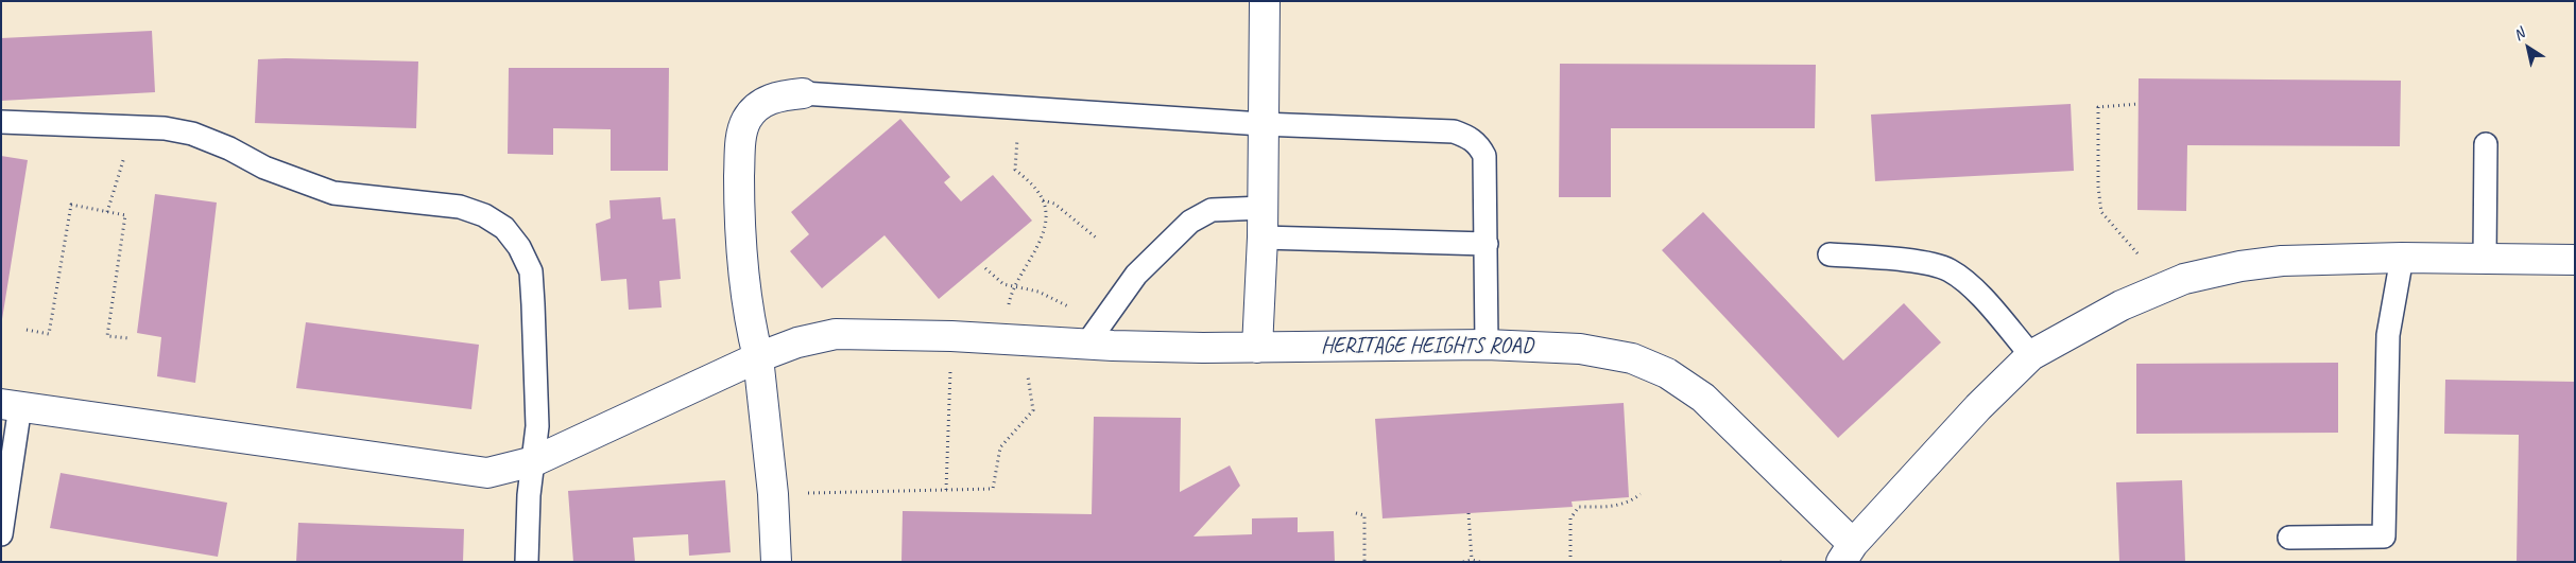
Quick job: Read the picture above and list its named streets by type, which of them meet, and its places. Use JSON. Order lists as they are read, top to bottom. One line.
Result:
{"streets":{"street":["HERITAGE HEIGHTS ROAD"]},"north":"top left"}
